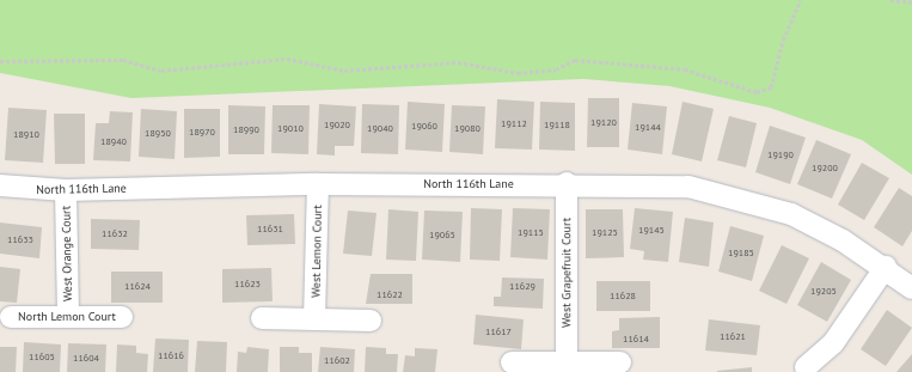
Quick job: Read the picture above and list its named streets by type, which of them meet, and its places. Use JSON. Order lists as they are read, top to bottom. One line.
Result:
{"streets":{"street":["North 116th Lane","West Lemon Court","West Orange Court","West Grapefruit Court","North Lemon Court"]},"crossings":[["North 116th Lane","West Lemon Court"],["North 116th Lane","West Orange Court"],["North 116th Lane","West Grapefruit Court"],["West Orange Court","North Lemon Court"]],"house_numbers":["19120","19112","19020","19118","19060","19144","19010","19040","19080","18990","18970","18950","18910","18940","19190","19200","11631","19145","19115","19125","11632","19065","11633","19185","11623","11624","11629","19205","11622","11628","11617","11621","11614","11616","11605","11604","11602"]}
